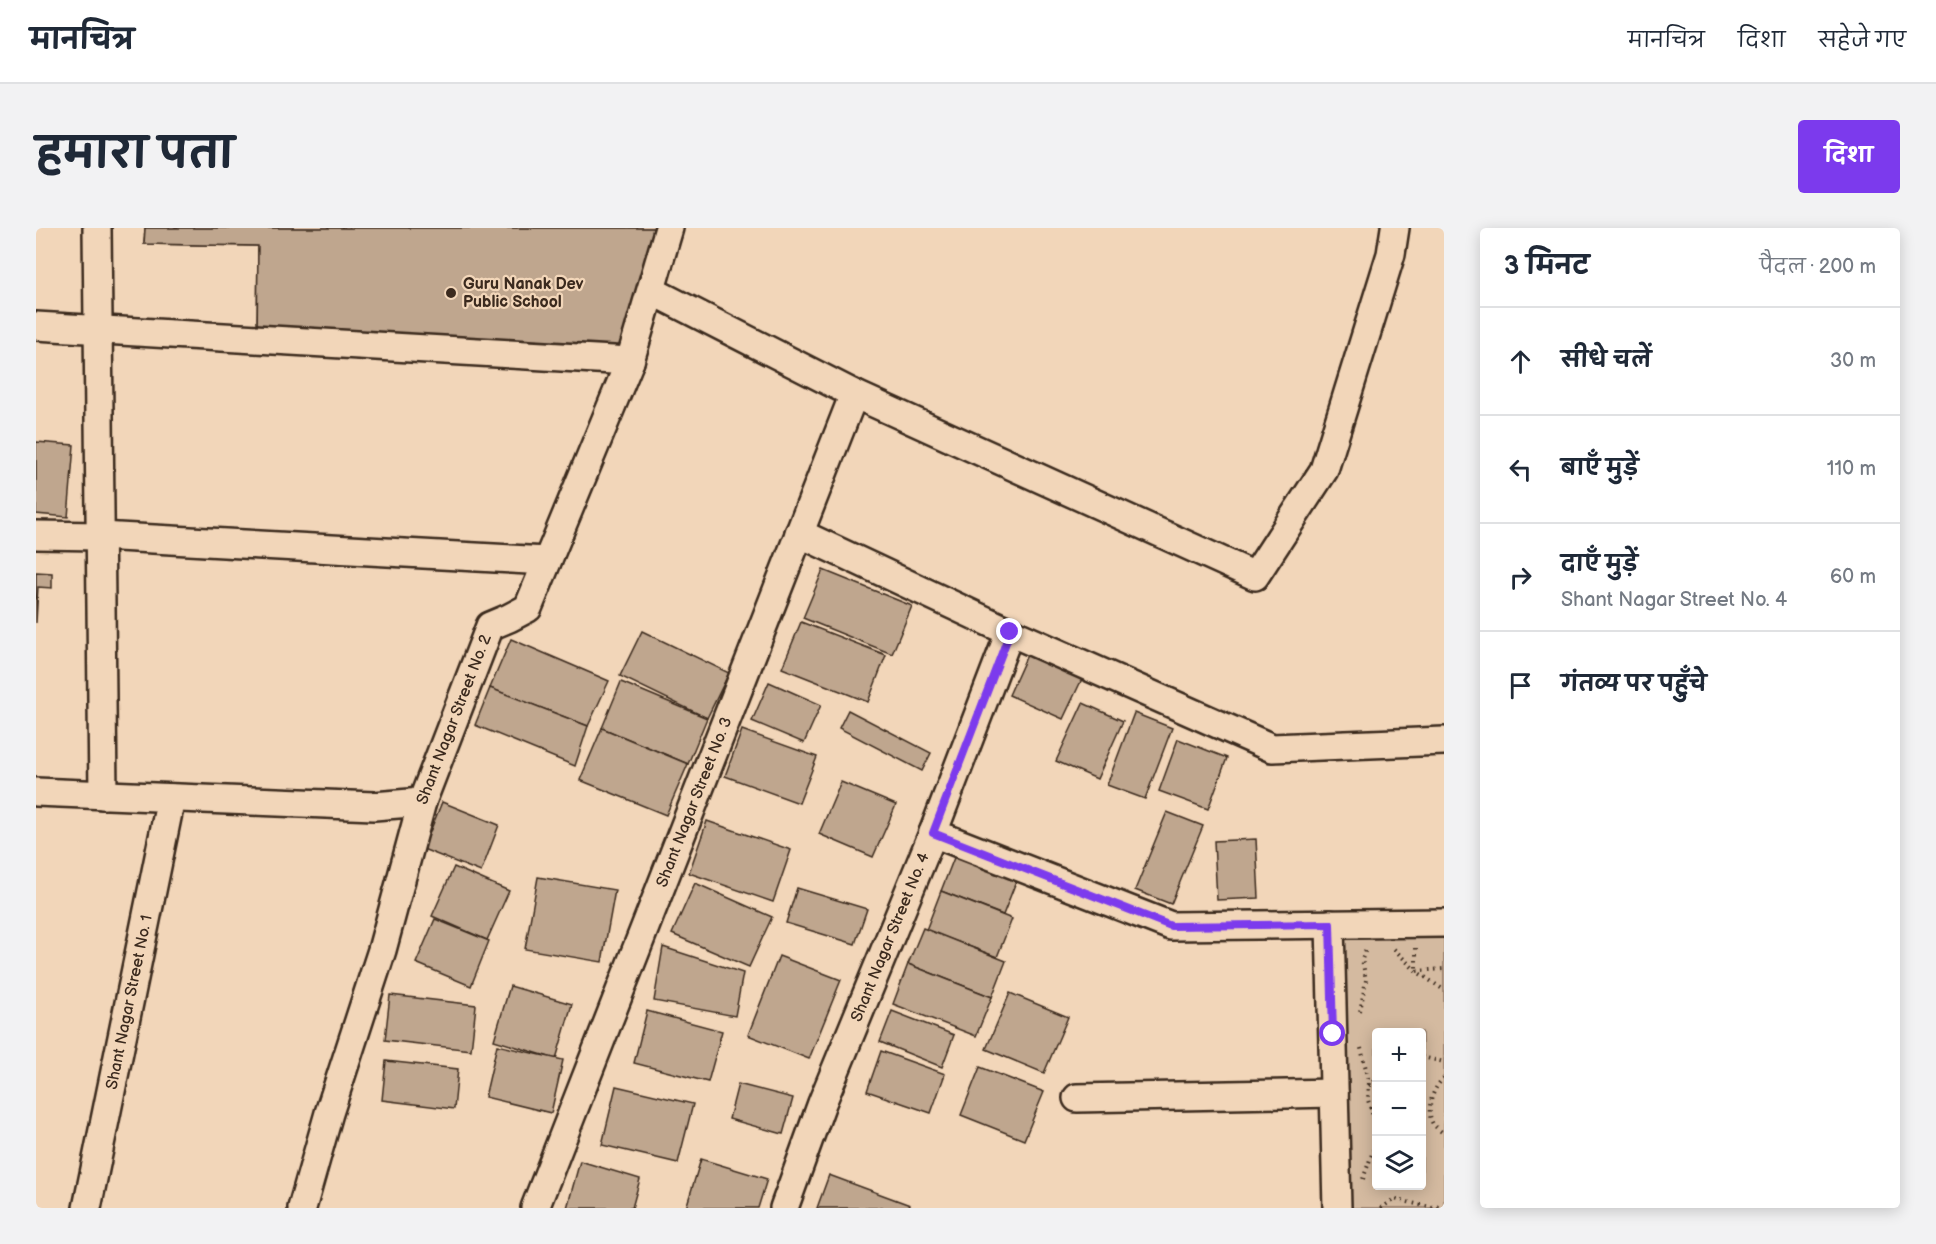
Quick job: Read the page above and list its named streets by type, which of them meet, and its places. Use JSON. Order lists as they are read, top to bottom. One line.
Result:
{"streets":{"street":["Shant Nagar Street No. 2","Shant Nagar Street No. 3","Shant Nagar Street No. 4","Shant Nagar Street No. 1"]},"places":["Guru Nanak Dev Public School"],"page":{"header":"मानचित्र","nav":["मानचित्र","दिशा","सहेजे गए"],"title":"हमारा पता","buttons":"दिशा","heading":["3 मिनट","पैदल · 200 m"],"list":[["सीधे चलें","30 m"],["बाएँ मुड़ें","110 m"],["दाएँ मुड़ें","Shant Nagar Street No. 4","60 m"],"गंतव्य पर पहुँचे"],"map_buttons":["+","−"]}}
